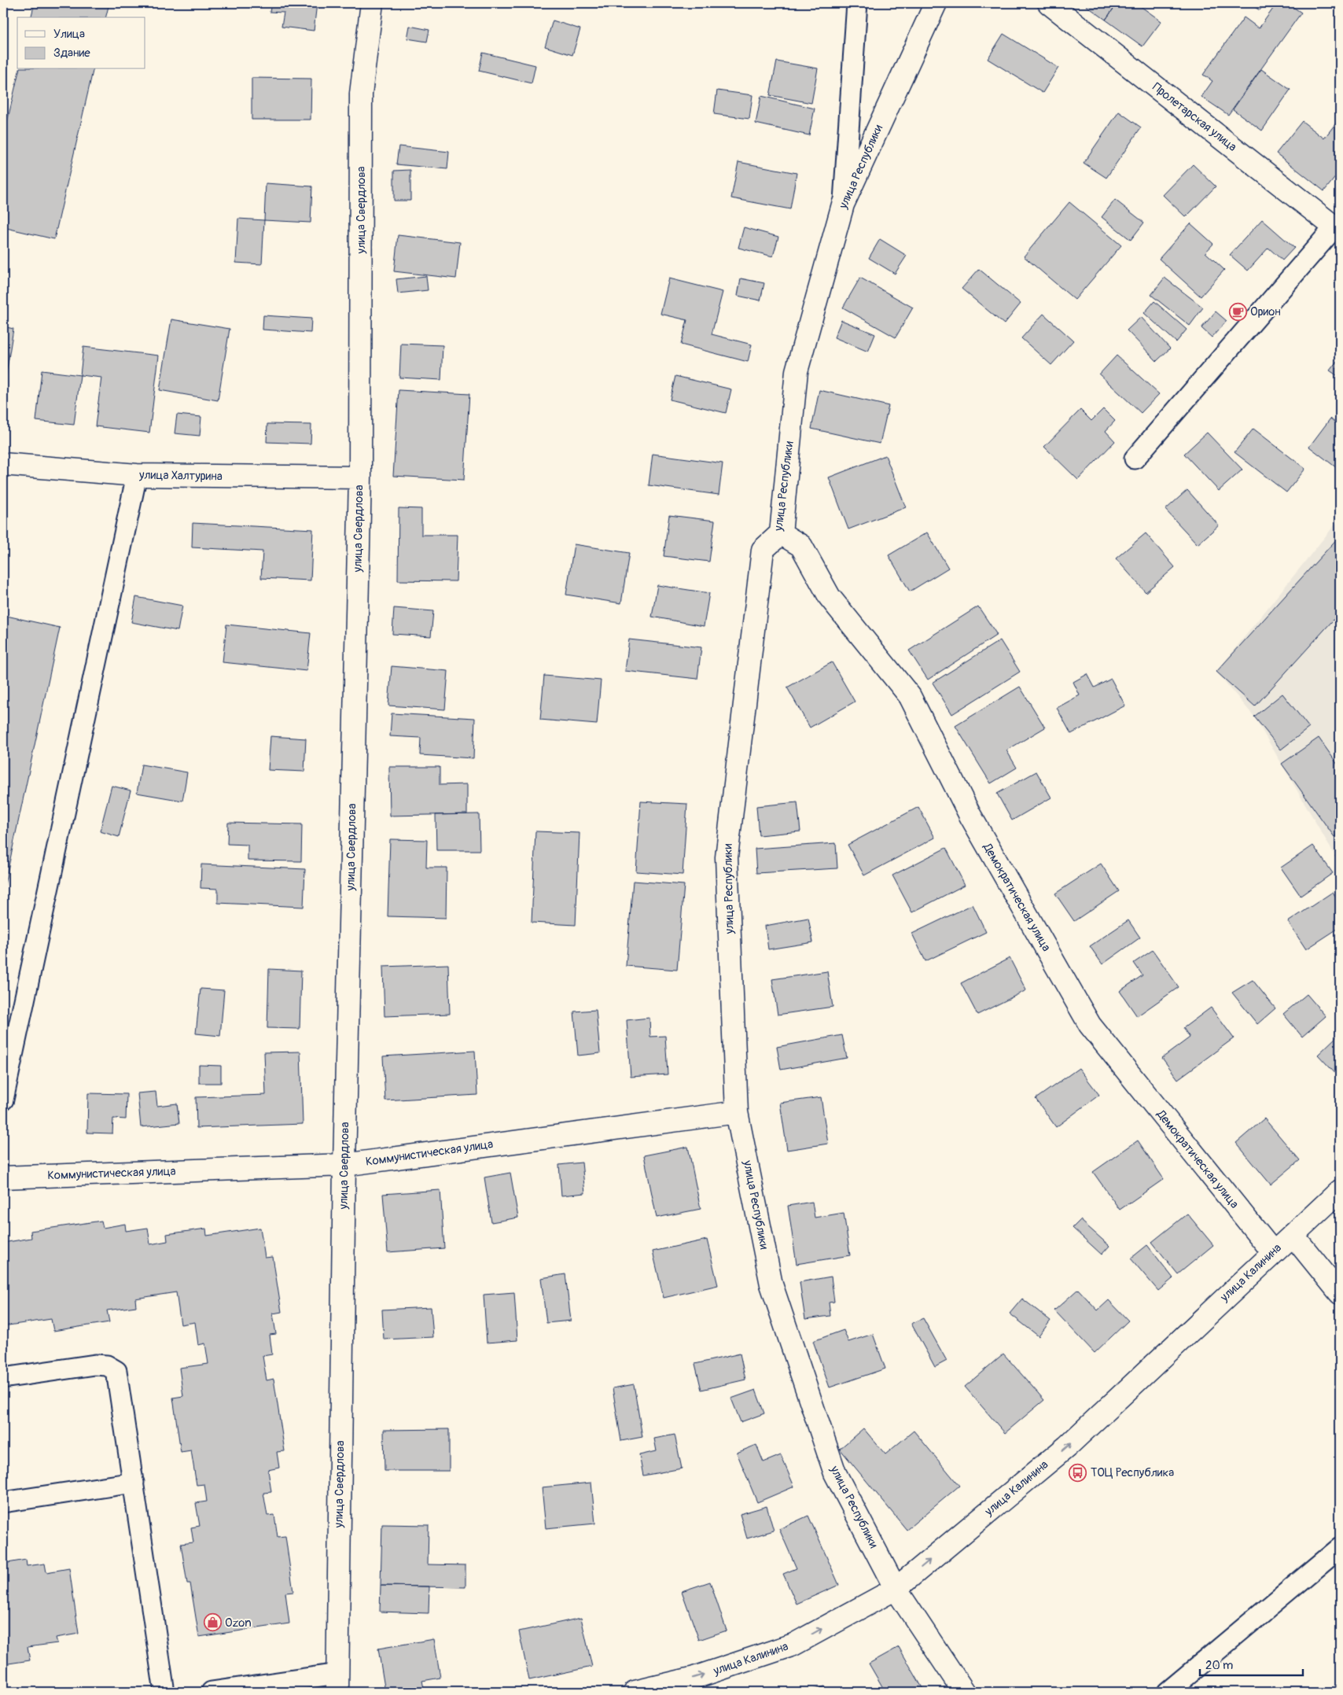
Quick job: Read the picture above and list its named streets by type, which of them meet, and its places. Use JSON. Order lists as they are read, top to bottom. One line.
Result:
{"streets":{"street":["Пролетарская улица","улица Республики","улица Свердлова","улица Халтурина","Демократическая улица","Коммунистическая улица","улица Калинина"]},"crossings":[["улица Республики","Демократическая улица"],["улица Республики","Коммунистическая улица"],["улица Республики","улица Калинина"],["улица Свердлова","улица Халтурина"],["улица Свердлова","Коммунистическая улица"],["Демократическая улица","улица Калинина"]],"one_way":["улица Калинина"],"places":{"cafe":["Орион"],"bus stop":["ТОЦ Республика"],"shop":["Ozon"]},"legend":["Улица","Здание"],"scale_bar":"20 m"}
